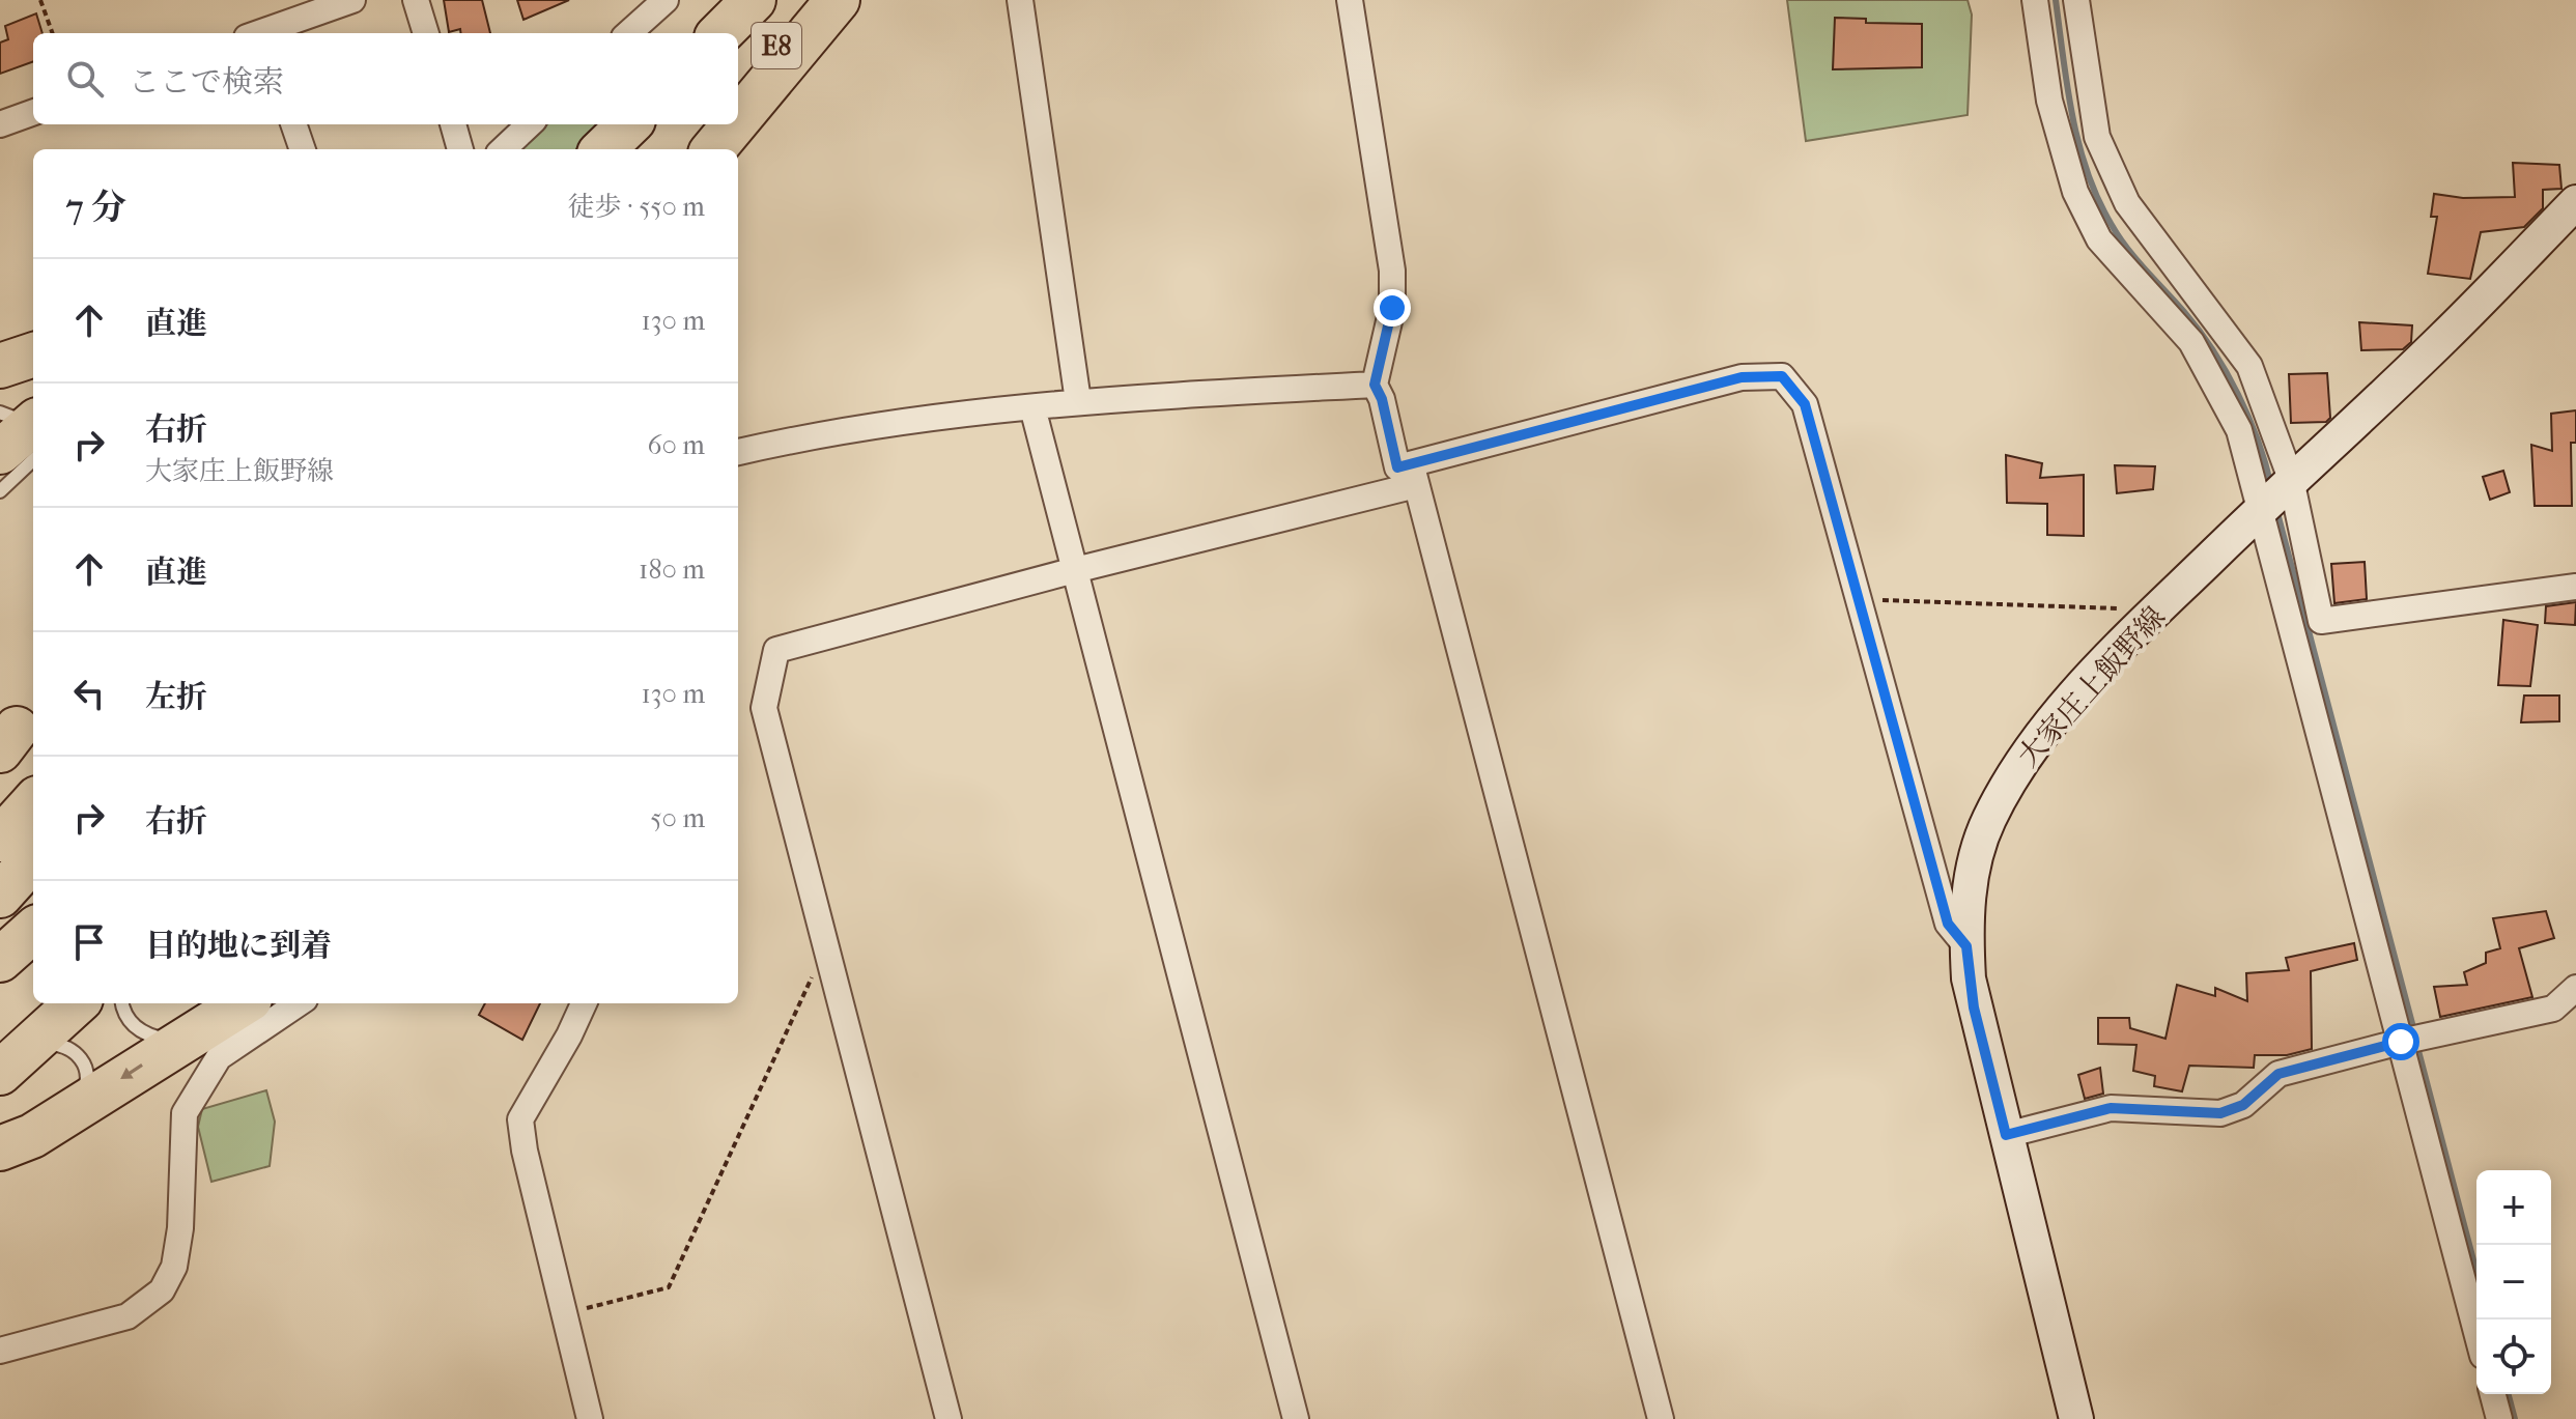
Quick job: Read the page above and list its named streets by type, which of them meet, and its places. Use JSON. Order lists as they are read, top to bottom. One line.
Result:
{"streets":{"highway":["E8"],"main road":["大家庄上飯野線"]},"page":{"search":"ここで検索","heading":["7 分","徒歩 · 550 m"],"list":[["直進","130 m"],["右折","大家庄上飯野線","60 m"],["直進","180 m"],["左折","130 m"],["右折","50 m"],"目的地に到着"],"map_buttons":["+","−"]}}
